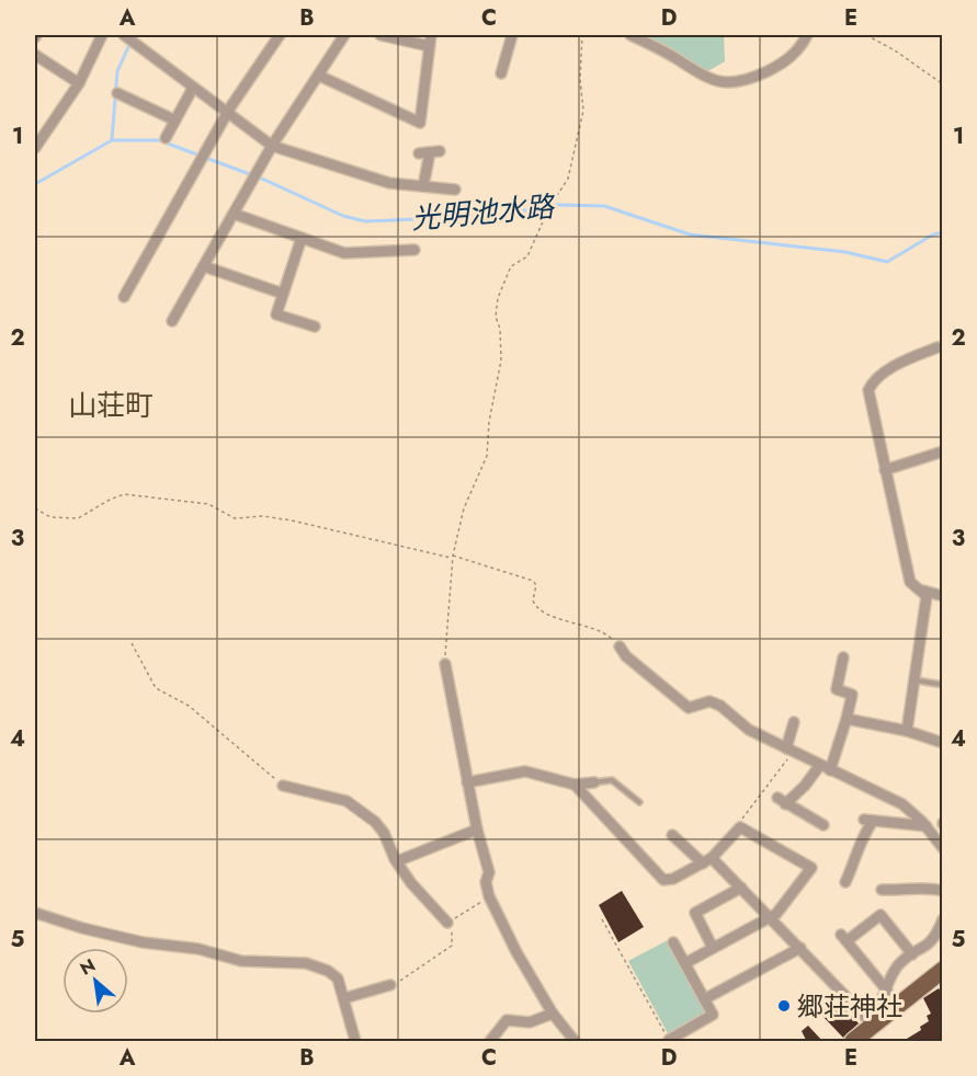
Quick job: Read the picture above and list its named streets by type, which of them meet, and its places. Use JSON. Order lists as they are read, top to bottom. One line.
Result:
{"districts":["山荘町"],"water":["光明池水路"],"places":["郷荘神社"],"north":"top left","grid":{"columns":["A","B","C","D","E"],"rows":["1","2","3","4","5"]}}
